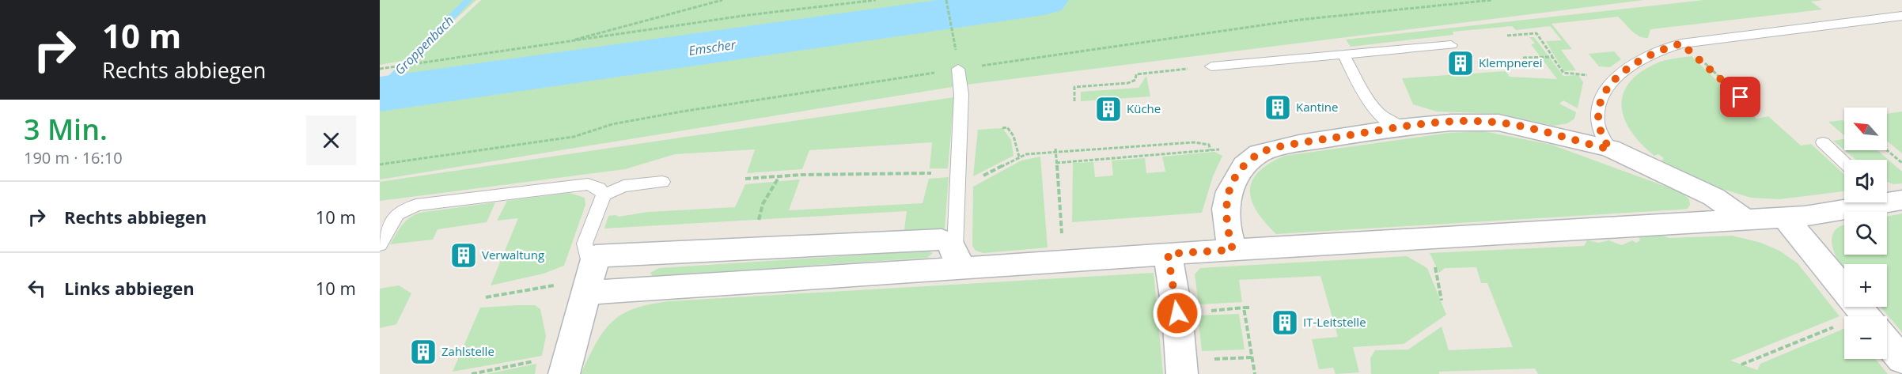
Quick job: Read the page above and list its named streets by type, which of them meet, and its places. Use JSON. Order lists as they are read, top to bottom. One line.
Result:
{"water":["Groppenbach","Emscher"],"places":{"building":["Klempnerei","Kantine","Küche","Verwaltung","IT-Leitstelle","Zahlstelle"]},"north":"top left","page":{"turn":["10 m","Rechts abbiegen"],"heading":["3 Min.","190 m · 16:10"],"map_buttons":["+","−"],"list":[{"name":"Rechts abbiegen","value":"10 m"},{"name":"Links abbiegen","value":"10 m"}]}}
